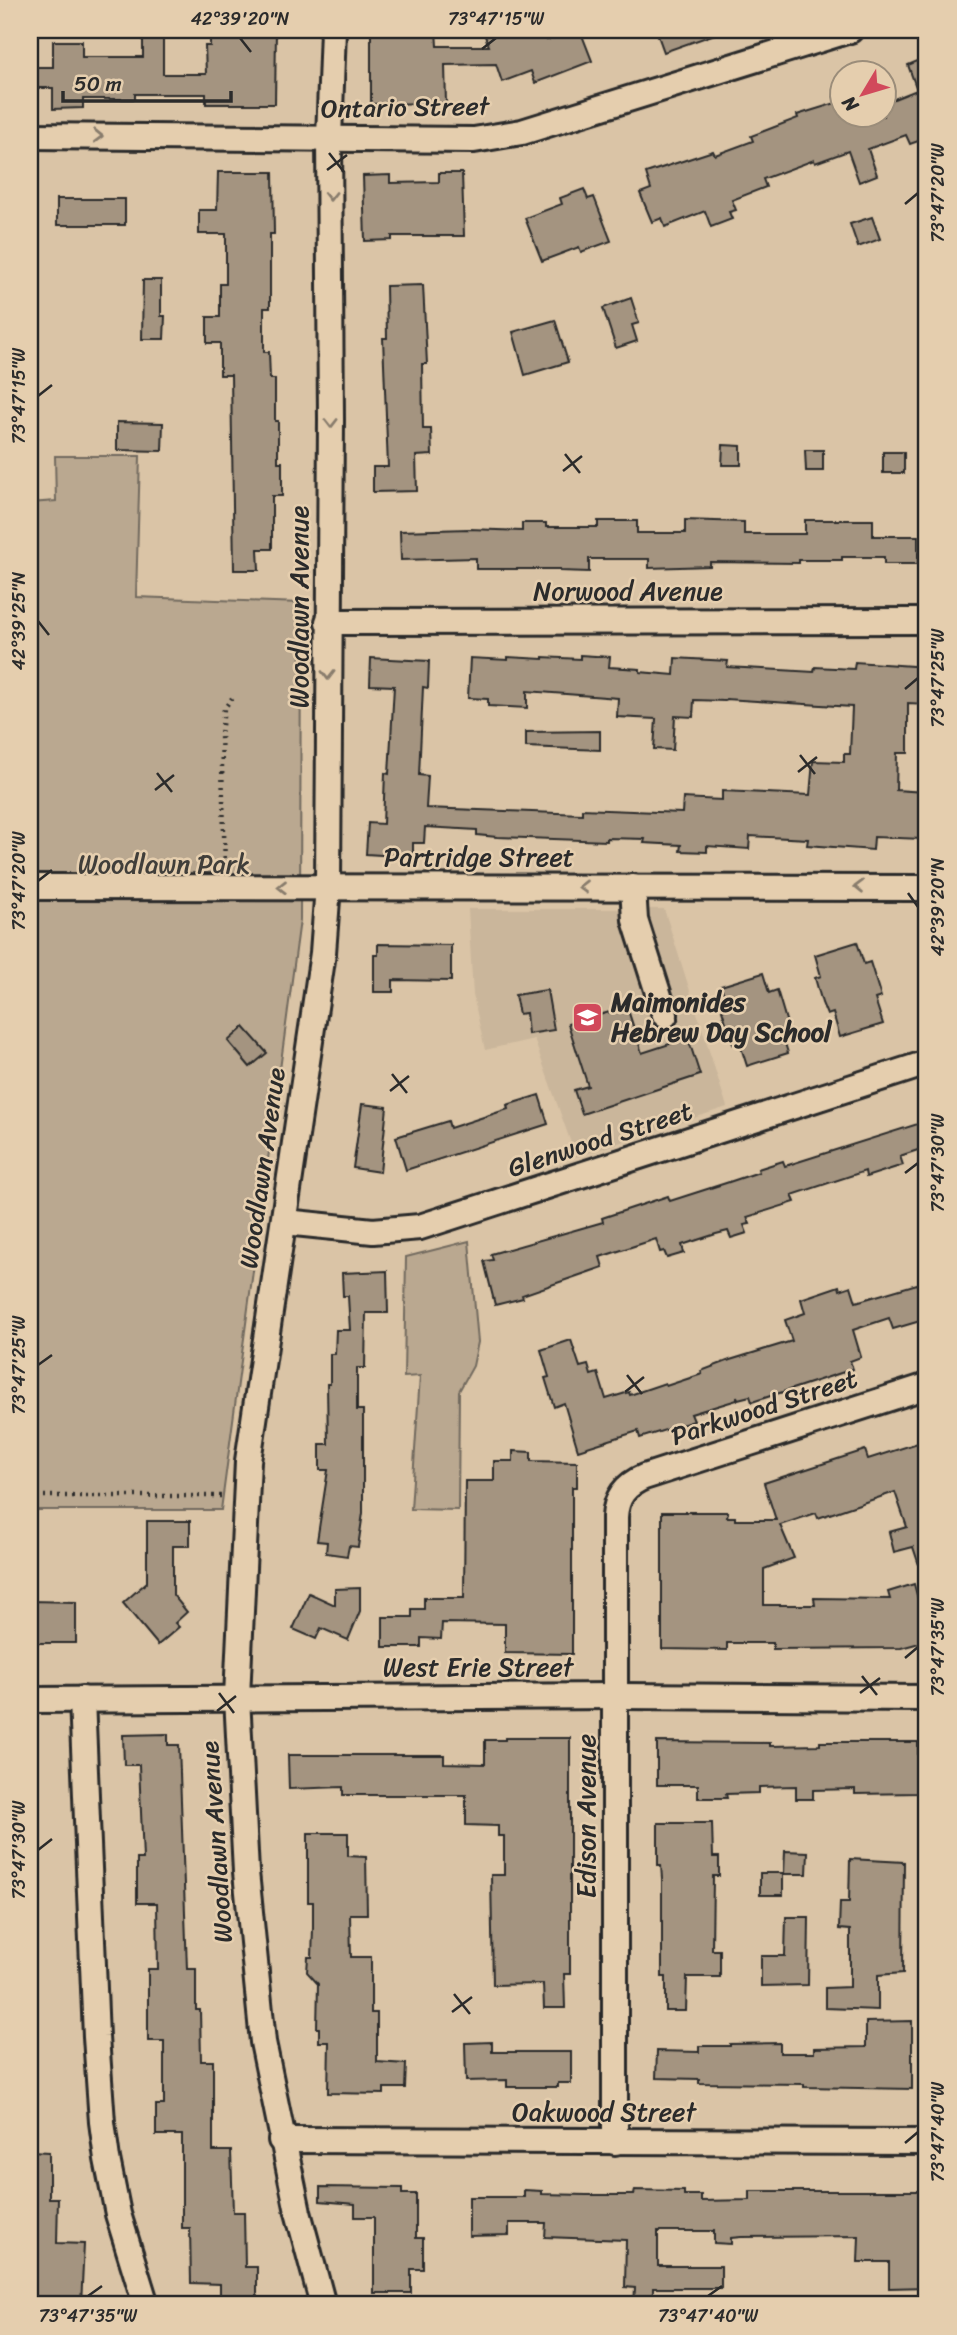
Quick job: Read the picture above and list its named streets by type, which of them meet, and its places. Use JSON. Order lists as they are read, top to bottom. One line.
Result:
{"streets":{"street":["Ontario Street","Norwood Avenue","Woodlawn Avenue","Partridge Street","Glenwood Street","Parkwood Street","West Erie Street","Edison Avenue","Oakwood Street"]},"crossings":[["Ontario Street","Woodlawn Avenue"],["Norwood Avenue","Woodlawn Avenue"],["Woodlawn Avenue","Partridge Street"],["Woodlawn Avenue","Glenwood Street"],["Woodlawn Avenue","West Erie Street"],["Woodlawn Avenue","Oakwood Street"],["Parkwood Street","Edison Avenue"],["West Erie Street","Edison Avenue"],["Edison Avenue","Oakwood Street"]],"one_way":["Ontario Street","Partridge Street"],"parks":["Woodlawn Park"],"places":{"school or university":["Maimonides Hebrew Day School"]},"scale_bar":"50 m","north":"bottom left","coordinates":["42°39'20\"N","73°47'15\"W","73°47'20\"W","42°39'25\"N","73°47'25\"W","73°47'30\"W","73°47'35\"W","73°47'40\"W"]}
